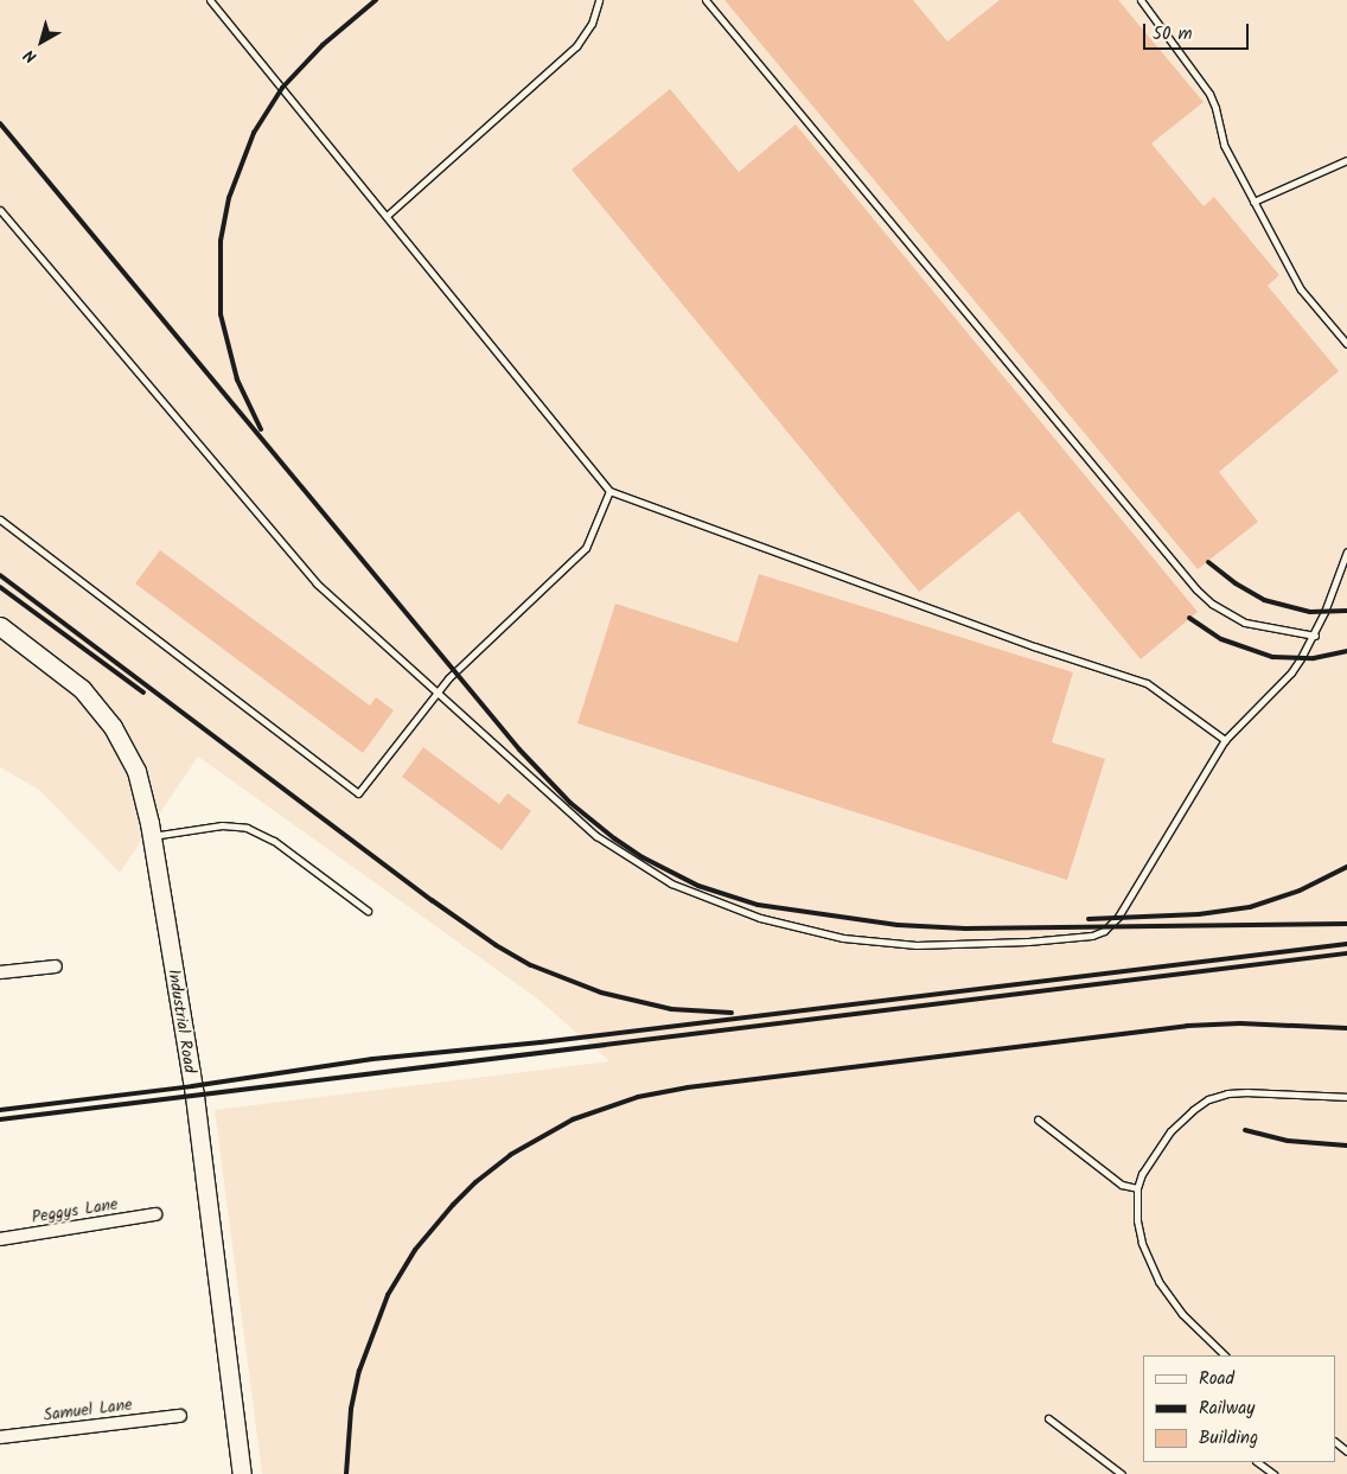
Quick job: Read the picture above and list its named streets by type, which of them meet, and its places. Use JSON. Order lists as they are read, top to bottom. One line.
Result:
{"streets":{"street":["Industrial Road","Peggys Lane","Samuel Lane"]},"legend":["Road","Railway","Building"],"scale_bar":"50 m","north":"bottom left"}
